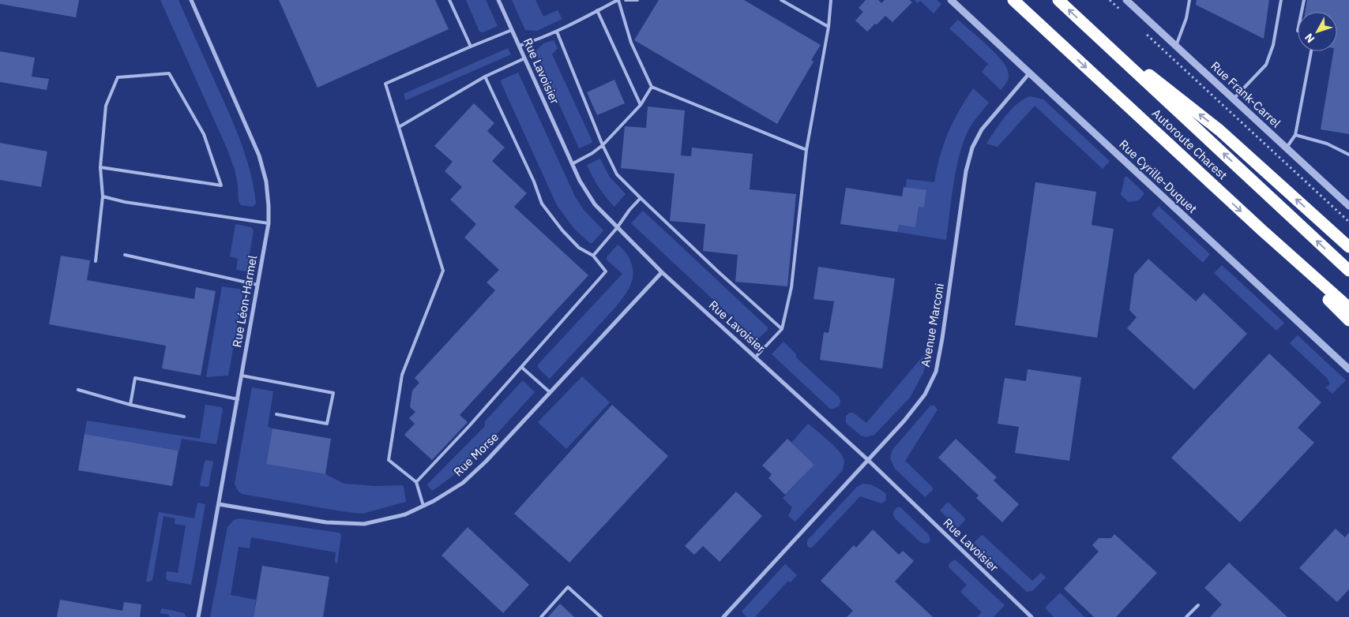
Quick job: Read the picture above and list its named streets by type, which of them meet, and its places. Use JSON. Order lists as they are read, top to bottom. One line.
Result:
{"streets":{"highway":["Autoroute Charest"],"street":["Rue Lavoisier","Rue Frank-Carrel","Rue Cyrille-Duquet","Rue Léon-Harmel","Avenue Marconi","Rue Morse"]},"crossings":[["Rue Lavoisier","Avenue Marconi"],["Rue Lavoisier","Rue Morse"],["Rue Cyrille-Duquet","Avenue Marconi"],["Rue Léon-Harmel","Rue Morse"]],"north":"bottom left"}
